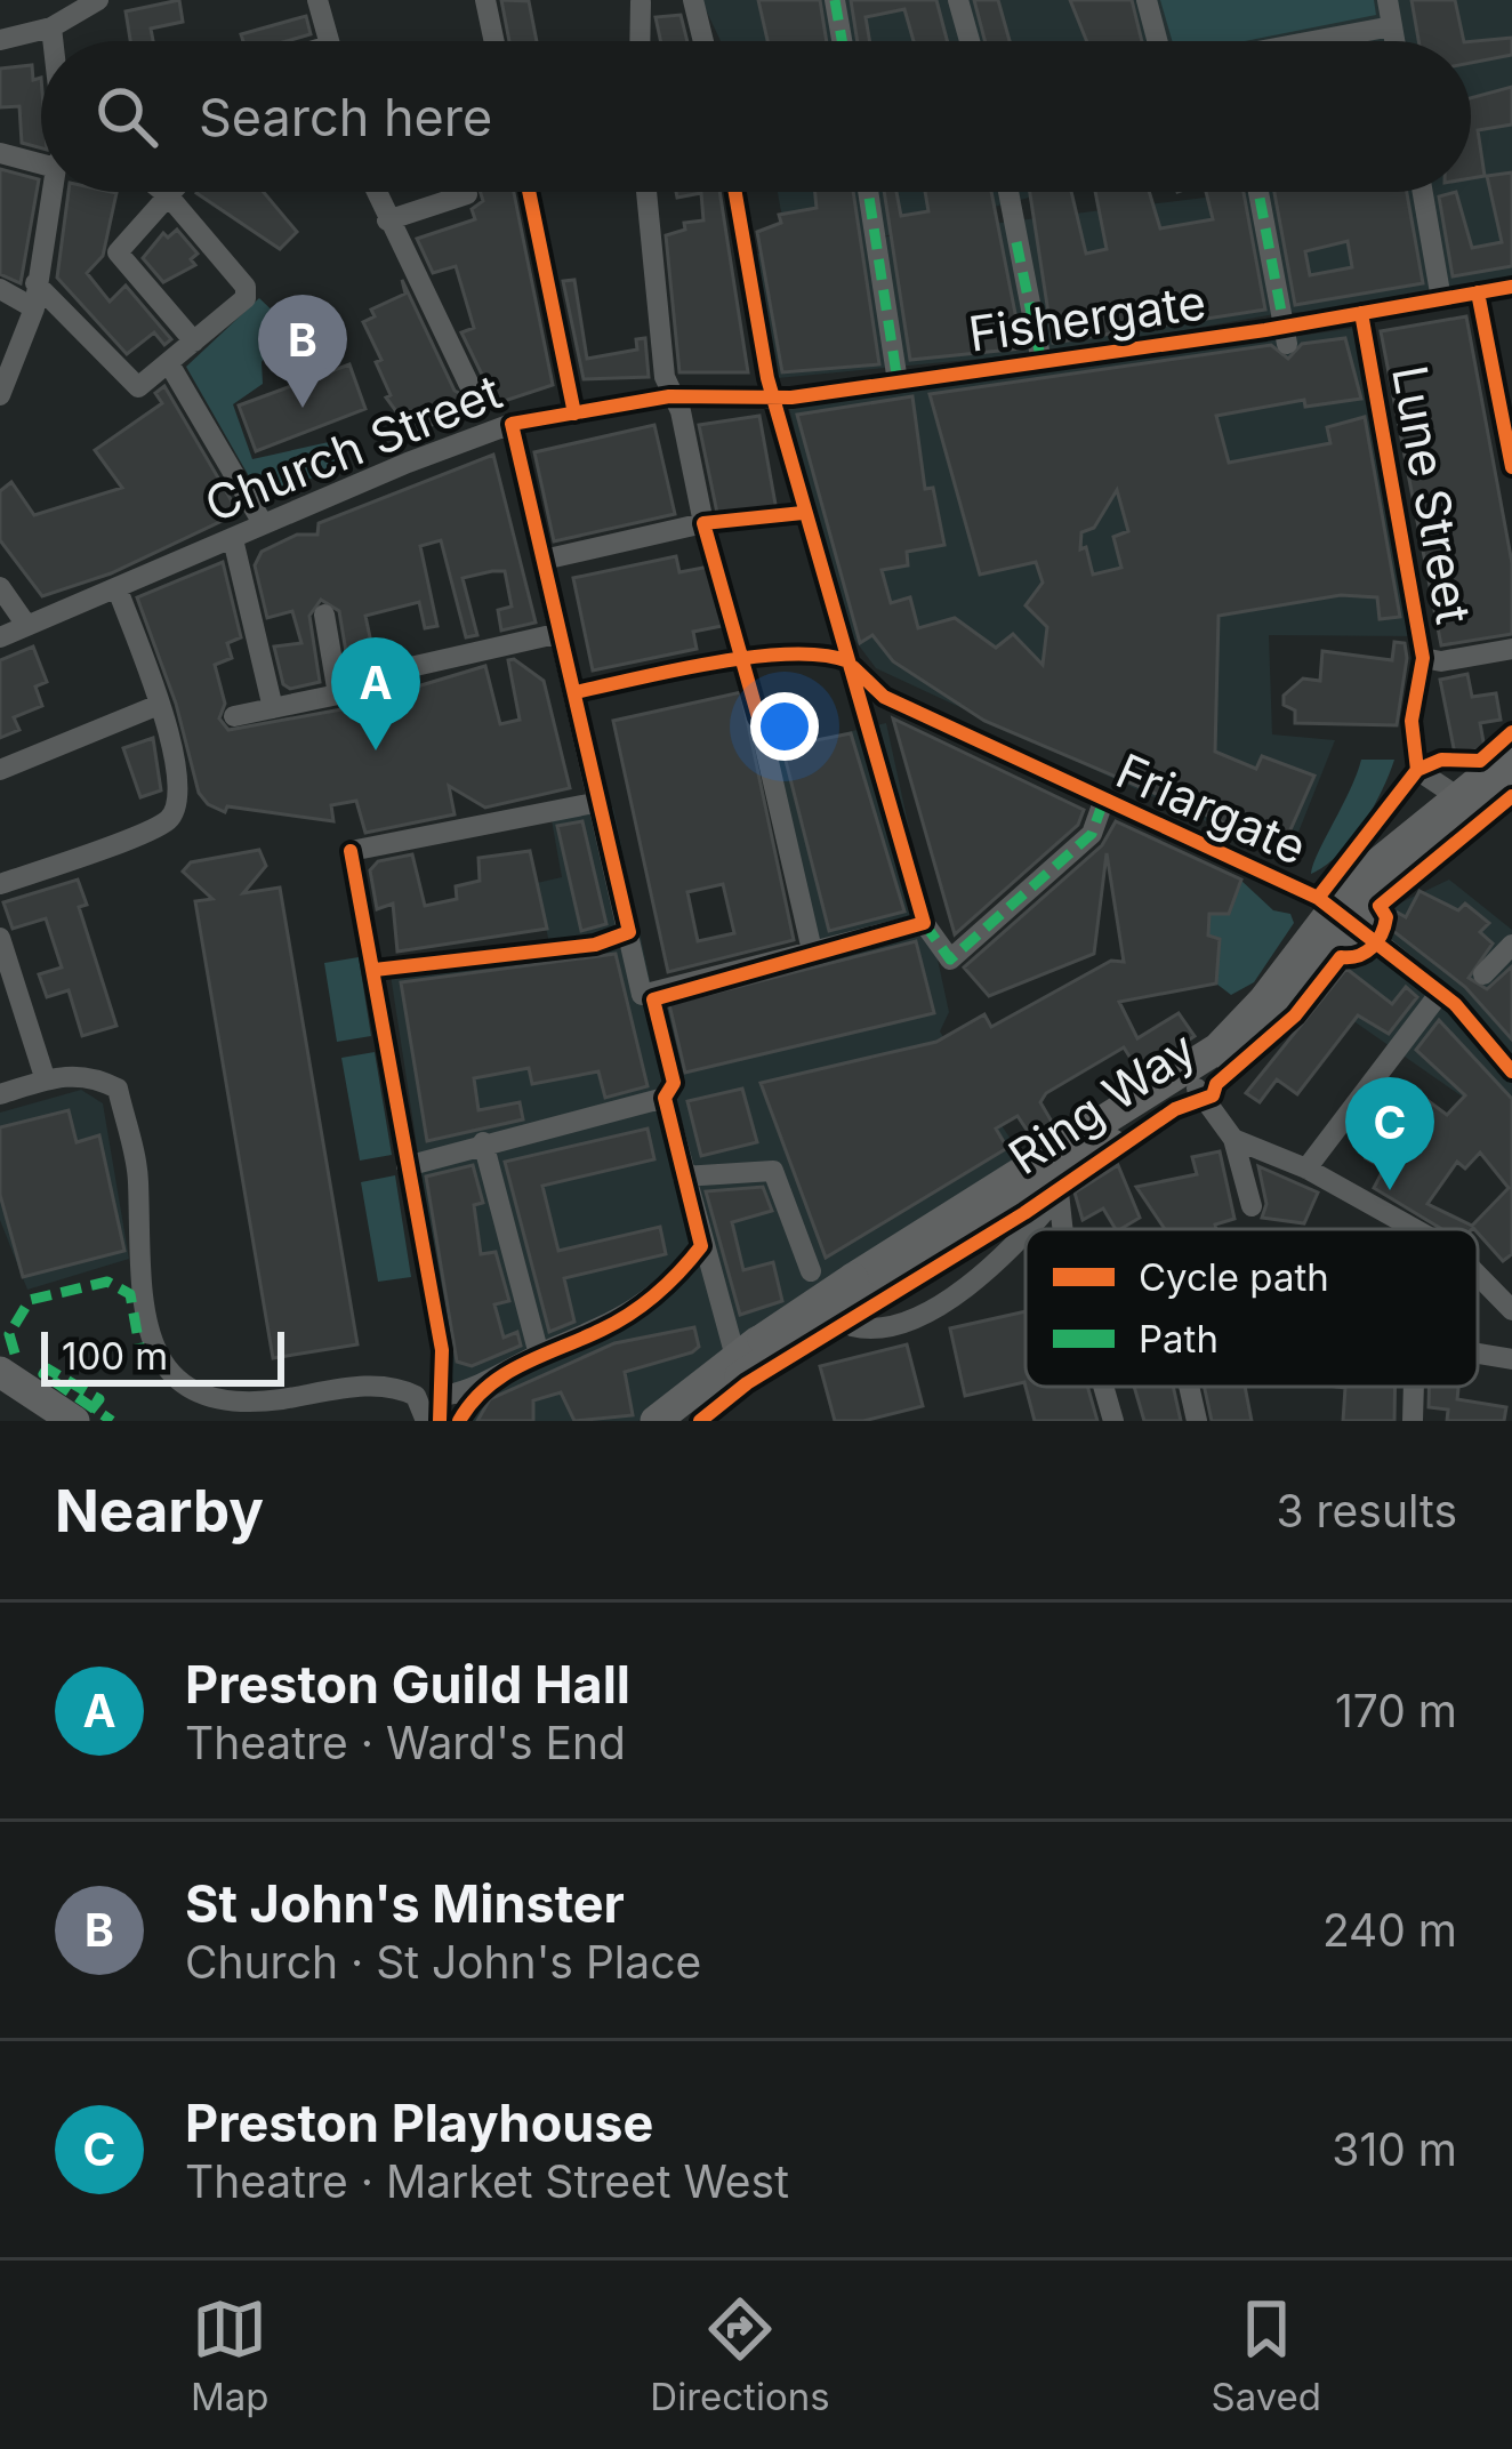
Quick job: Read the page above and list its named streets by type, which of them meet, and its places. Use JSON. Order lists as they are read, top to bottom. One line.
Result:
{"streets":{"highway":["Ring Way"],"street":["Fishergate","Church Street","Lune Street","Friargate"]},"crossings":[["Fishergate","Church Street"],["Fishergate","Lune Street"],["Lune Street","Ring Way"]],"legend":["Cycle path","Path"],"scale_bar":"100 m","page":{"search":"Search here","pins":["B","A","C"],"scale":"100 m","heading":["Nearby","3 results"],"list":[{"mark":"A","name":"Preston Guild Hall","note":"Theatre · Ward's End","value":"170 m"},{"mark":"B","name":"St John's Minster","note":"Church · St John's Place","value":"240 m"},{"mark":"C","name":"Preston Playhouse","note":"Theatre · Market Street West","value":"310 m"}],"nav":["Map","Directions","Saved"]}}
